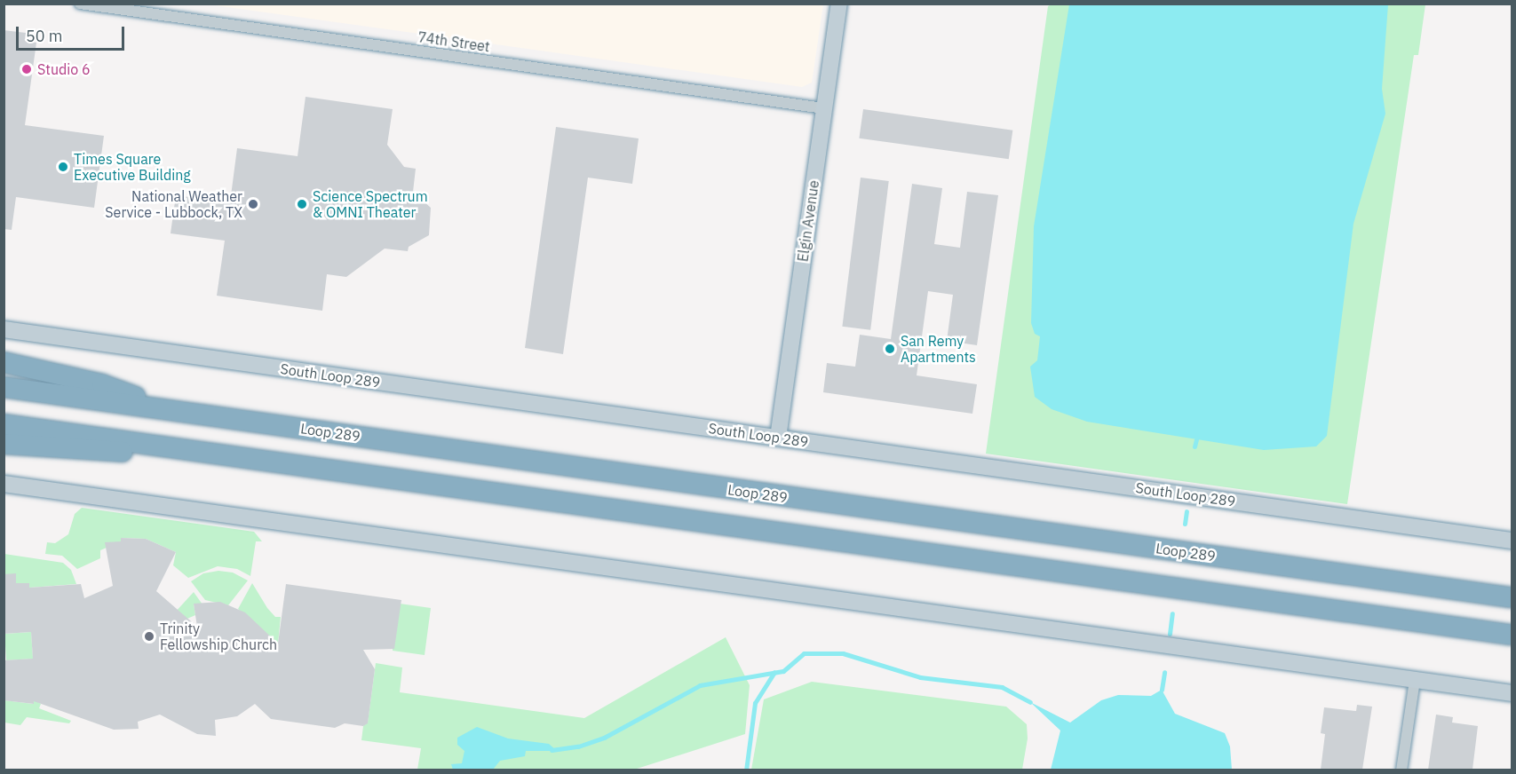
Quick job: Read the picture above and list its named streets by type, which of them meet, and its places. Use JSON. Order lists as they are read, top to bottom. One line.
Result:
{"streets":{"highway":["Loop 289"],"main road":["Elgin Avenue","South Loop 289"],"street":["74th Street"]},"crossings":[["74th Street","Elgin Avenue"],["Elgin Avenue","South Loop 289"]],"places":["Studio 6","Times Square Executive Building","National Weather Service - Lubbock, TX","Science Spectrum & OMNI Theater","San Remy Apartments","Trinity Fellowship Church"],"scale_bar":"50 m"}
